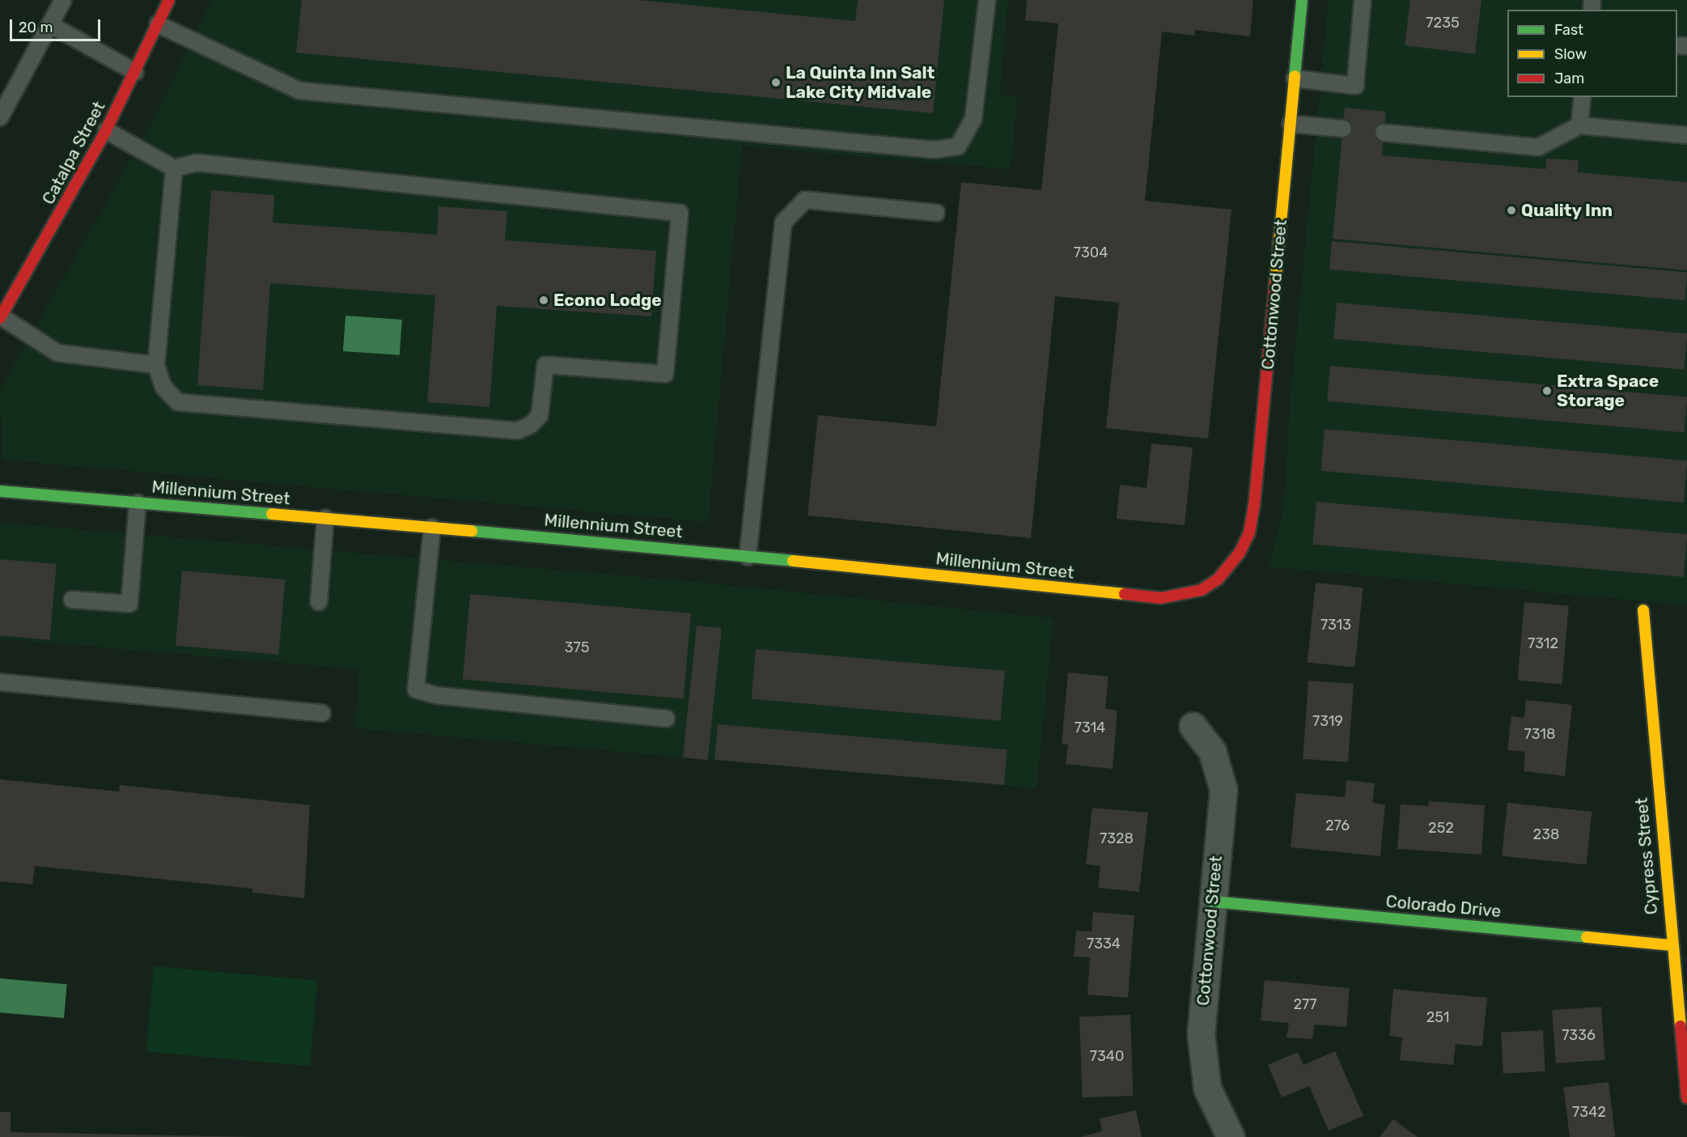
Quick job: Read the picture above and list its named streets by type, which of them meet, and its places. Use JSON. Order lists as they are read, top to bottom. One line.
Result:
{"streets":{"street":["Catalpa Street","Cottonwood Street","Millennium Street","Cypress Street","Colorado Drive"]},"crossings":[["Cottonwood Street","Millennium Street"],["Cottonwood Street","Colorado Drive"],["Cypress Street","Colorado Drive"]],"places":["La Quinta Inn Salt Lake City Midvale","Quality Inn","Econo Lodge","Extra Space Storage"],"house_numbers":["7235","7304","7313","7312","375","7319","7314","7318","276","252","238","7328","7334","277","251","7336","7340","7342"],"legend":["Fast","Slow","Jam"],"scale_bar":"20 m"}
